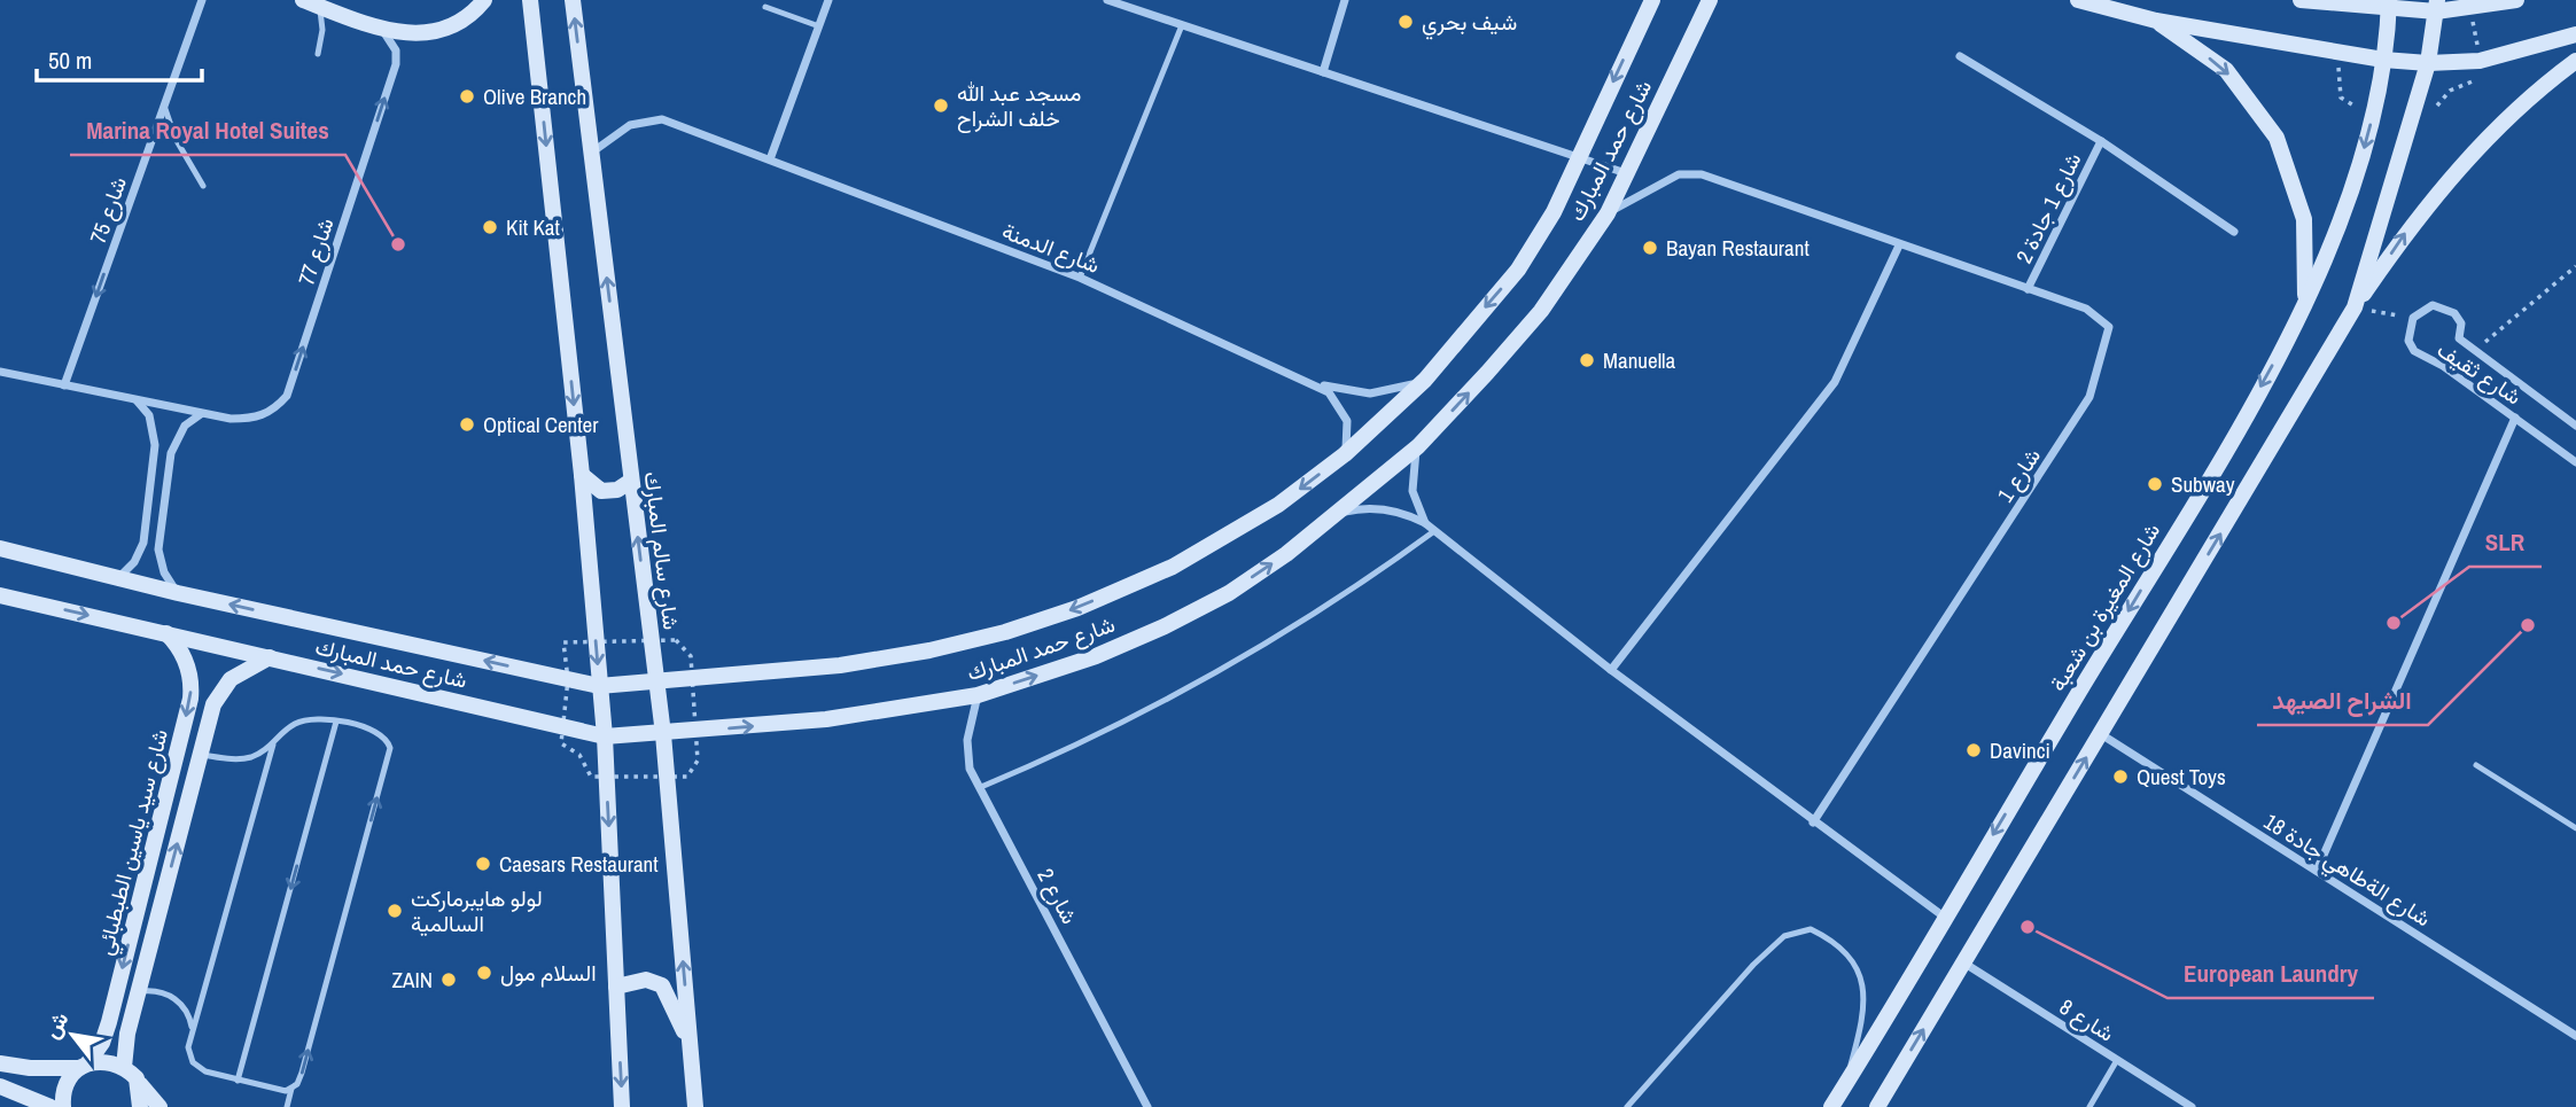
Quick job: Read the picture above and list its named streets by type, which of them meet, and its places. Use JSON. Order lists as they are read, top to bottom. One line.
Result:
{"streets":{"main road":["شارع حمد المبارك","شارع سالم المبارك","شارع المغيرة بن شعبة","شارع سيد ياسين الطبطبائي"],"street":["شارع 1 جادة 2","شارع 75","شارع الدمنة","شارع 77","شارع ثقيف","شارع 1","شارع الةطاهي جادة 18","شارع 2","شارع 8"]},"crossings":[["شارع حمد المبارك","شارع الدمنة"],["شارع حمد المبارك","شارع 1"],["شارع حمد المبارك","شارع سالم المبارك"],["شارع حمد المبارك","شارع سيد ياسين الطبطبائي"],["شارع حمد المبارك","شارع 2"],["شارع 1 جادة 2","شارع 1"],["شارع 75","شارع 77"],["شارع الدمنة","شارع سالم المبارك"]],"one_way":["شارع 75","شارع 77"],"places":["شيف بحري","Olive Branch","مسجد عبد الله خلف الشراح","Kit Kat","Marina Royal Hotel Suites","Bayan Restaurant","Manuella","Optical Center","Subway","SLR","الشراح الصيهد","Davinci","Quest Toys","Caesars Restaurant","لولو هايبرماركت السالمية","European Laundry","السلام مول","ZAIN"],"scale_bar":"50 m","north":"top left"}
